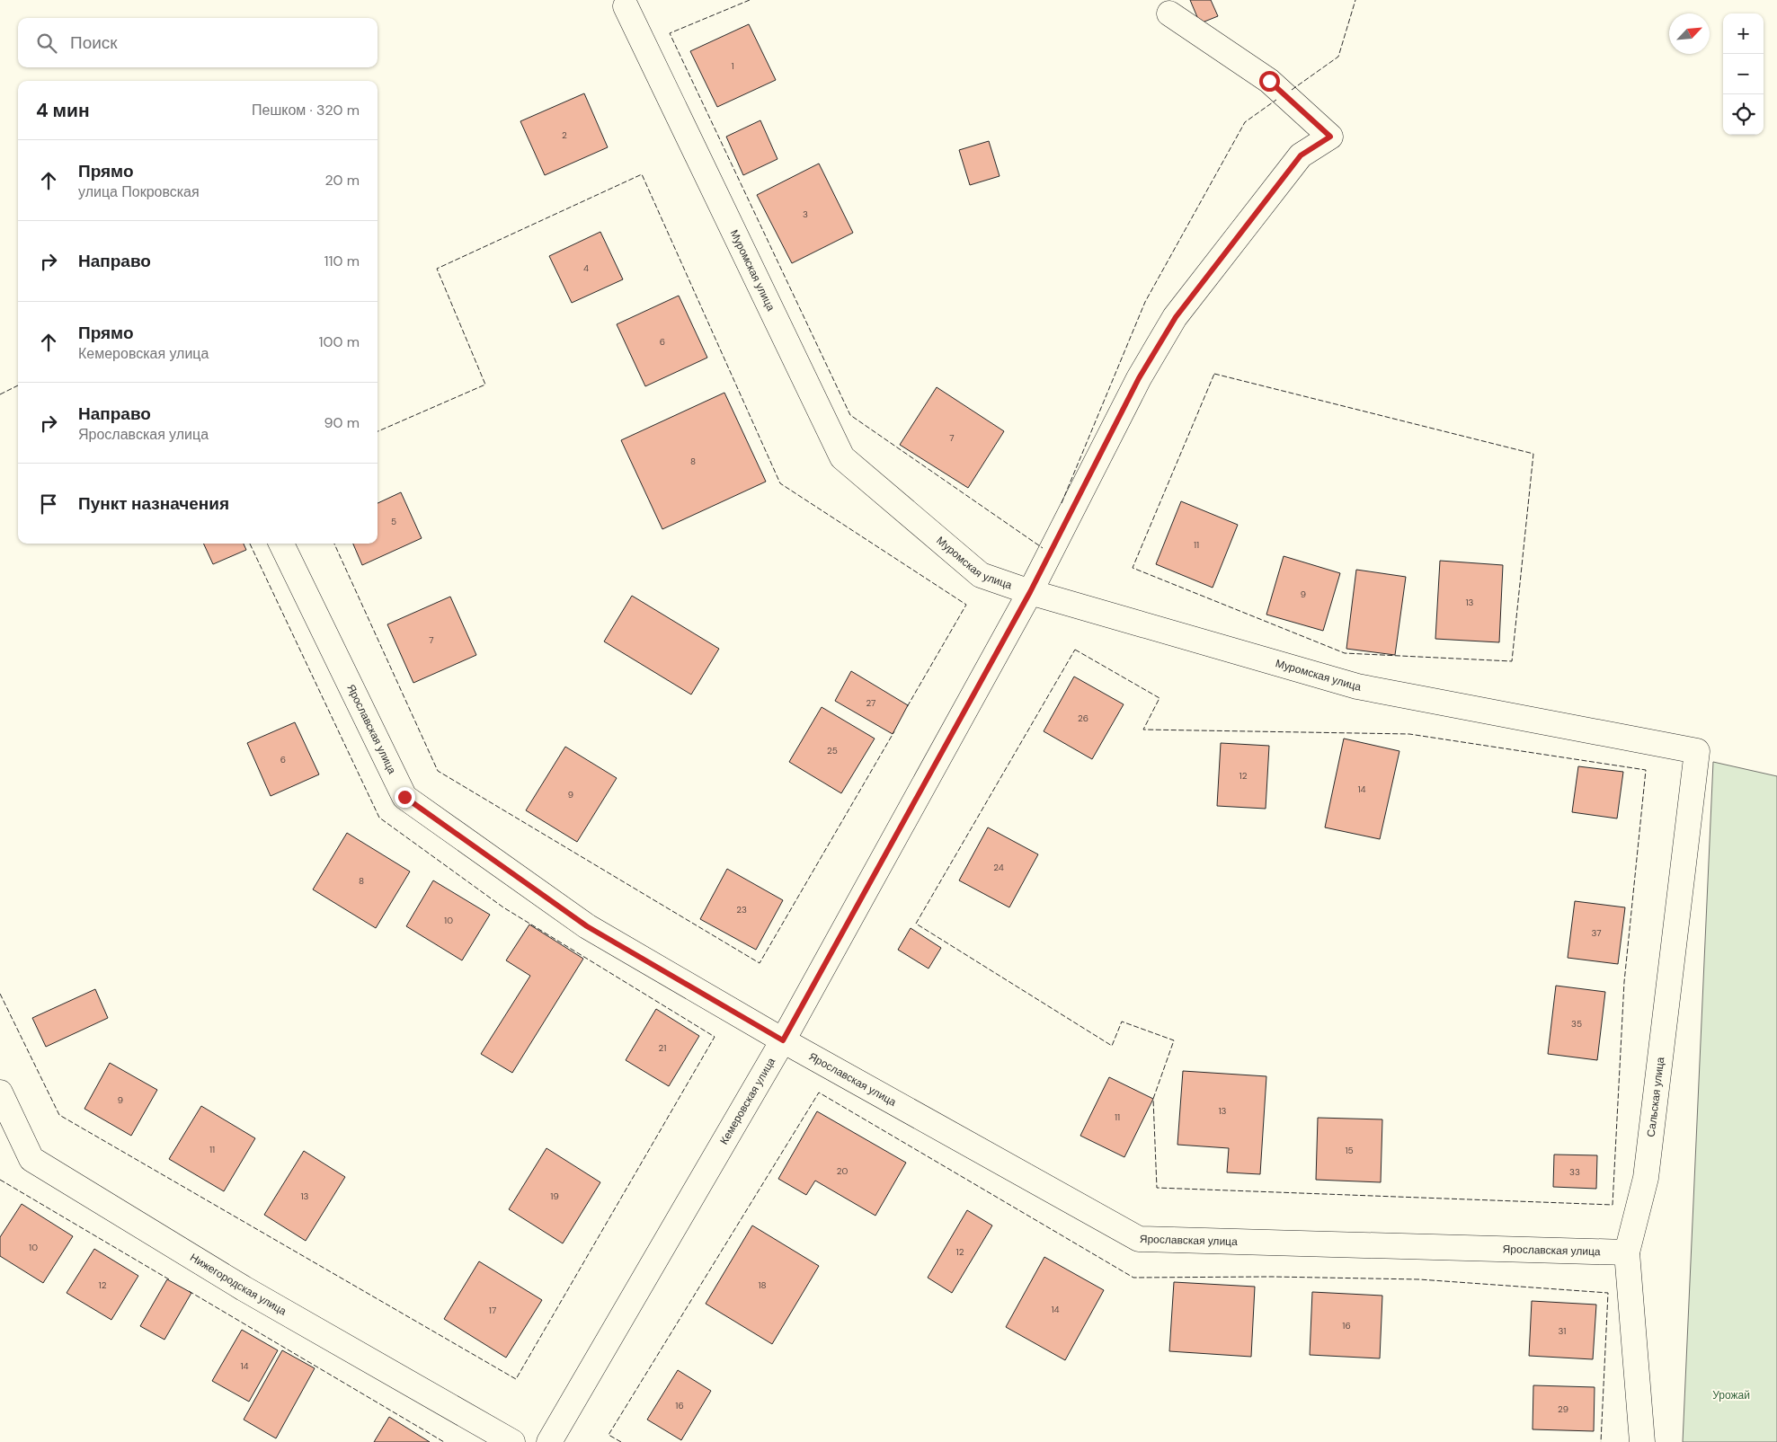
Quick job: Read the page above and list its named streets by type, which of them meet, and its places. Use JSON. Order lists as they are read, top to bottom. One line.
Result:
{"streets":{"street":["Муромская улица","Ярославская улица","Сальская улица","Кемеровская улица","Нижегородская улица"]},"crossings":[["Муромская улица","Сальская улица"],["Муромская улица","Кемеровская улица"],["Ярославская улица","Сальская улица"],["Ярославская улица","Кемеровская улица"]],"parks":["Урожай"],"house_numbers":["1","2","3","4","6","7","8","5","11","9","13","7","27","26","25","6","12","14","9","24","8","23","10","37","35","21","9","13","11","11","15","20","33","13","19","10","12","12","18","14","17","16","31","14","16","29"],"north":"top right","page":{"map_buttons":["+","−"],"search":"Поиск","heading":["4 мин","Пешком · 320 m"],"list":[["Прямо","улица Покровская","20 m"],["Направо","110 m"],["Прямо","Кемеровская улица","100 m"],["Направо","Ярославская улица","90 m"],"Пункт назначения"]}}
